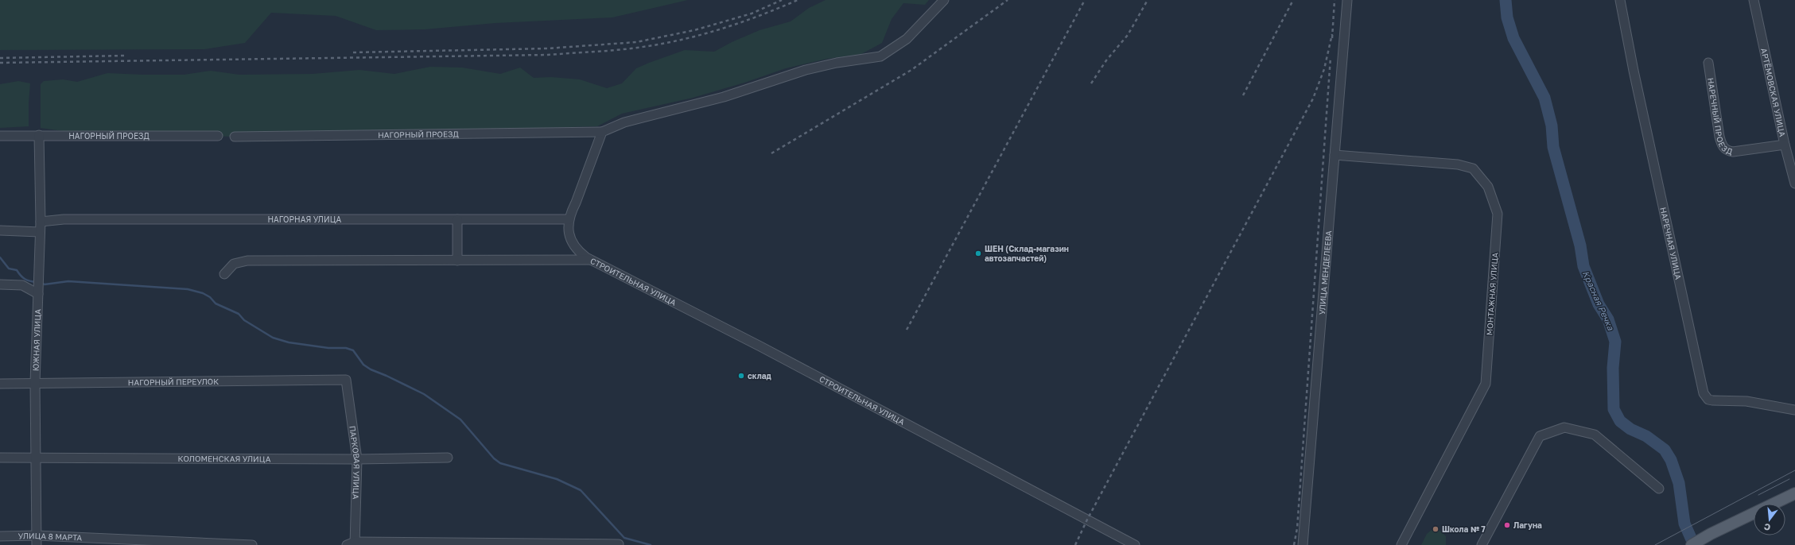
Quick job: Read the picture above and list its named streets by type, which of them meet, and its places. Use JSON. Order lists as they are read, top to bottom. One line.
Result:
{"streets":{"street":["АРТЁМОВСКАЯ УЛИЦА","НАРЕЧНЫЙ ПРОЕЗД","НАГОРНЫЙ ПРОЕЗД","НАГОРНАЯ УЛИЦА","НАРЕЧНАЯ УЛИЦА","УЛИЦА МЕНДЕЛЕЕВА","СТРОИТЕЛЬНАЯ УЛИЦА","МОНТАЖНАЯ УЛИЦА","ЮЖНАЯ УЛИЦА","НАГОРНЫЙ ПЕРЕУЛОК","КОЛОМЕНСКАЯ УЛИЦА","ПАРКОВАЯ УЛИЦА","УЛИЦА 8 МАРТА"]},"crossings":[["АРТЁМОВСКАЯ УЛИЦА","НАРЕЧНЫЙ ПРОЕЗД"],["НАГОРНЫЙ ПРОЕЗД","СТРОИТЕЛЬНАЯ УЛИЦА"],["НАГОРНЫЙ ПРОЕЗД","ЮЖНАЯ УЛИЦА"],["НАГОРНАЯ УЛИЦА","СТРОИТЕЛЬНАЯ УЛИЦА"],["НАГОРНАЯ УЛИЦА","ЮЖНАЯ УЛИЦА"],["УЛИЦА МЕНДЕЛЕЕВА","МОНТАЖНАЯ УЛИЦА"],["ЮЖНАЯ УЛИЦА","НАГОРНЫЙ ПЕРЕУЛОК"],["ЮЖНАЯ УЛИЦА","КОЛОМЕНСКАЯ УЛИЦА"],["ЮЖНАЯ УЛИЦА","УЛИЦА 8 МАРТА"],["НАГОРНЫЙ ПЕРЕУЛОК","ПАРКОВАЯ УЛИЦА"],["КОЛОМЕНСКАЯ УЛИЦА","ПАРКОВАЯ УЛИЦА"]],"water":["Красная Речка"],"places":["ШЕН (Склад-магазин автозапчастей)","склад","Лагуна","Школа № 7"],"north":"bottom"}
